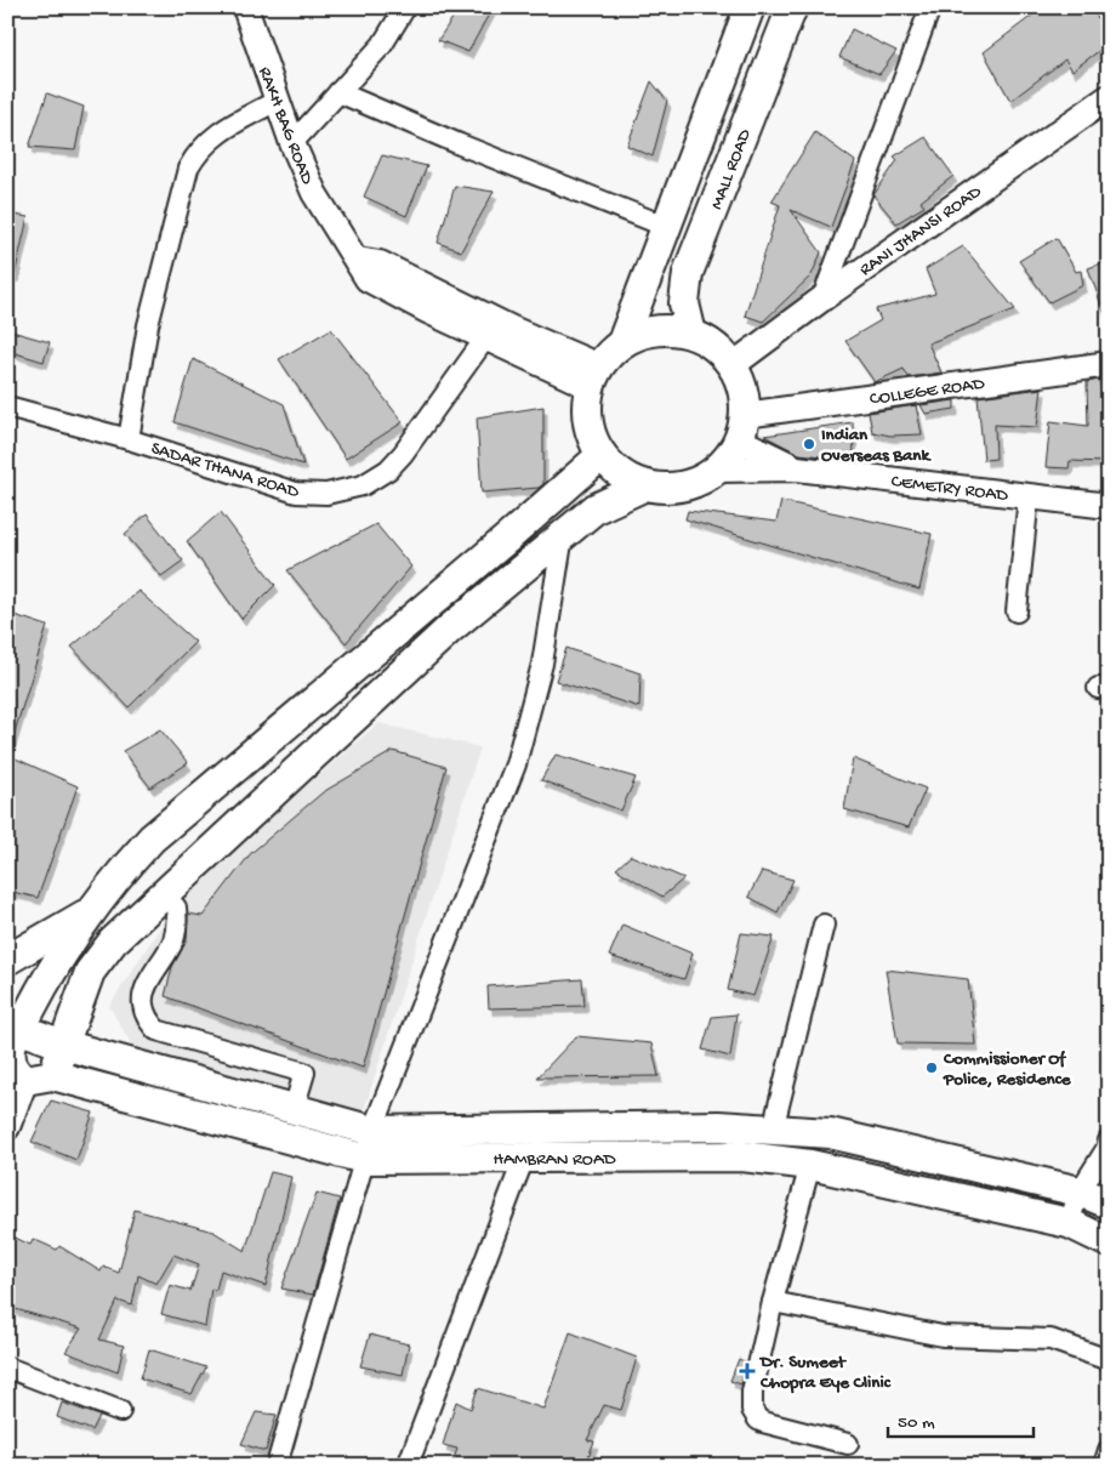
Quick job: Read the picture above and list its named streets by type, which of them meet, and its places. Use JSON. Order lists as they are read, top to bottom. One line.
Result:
{"streets":{"main road":["MALL ROAD","HAMBRAN ROAD"],"street":["RAKH BAG ROAD","RANI JHANSI ROAD","COLLEGE ROAD","SADAR THANA ROAD","CEMETRY ROAD"]},"crossings":[["RAKH BAG ROAD","MALL ROAD"],["RAKH BAG ROAD","RANI JHANSI ROAD"],["RAKH BAG ROAD","COLLEGE ROAD"],["RAKH BAG ROAD","SADAR THANA ROAD"],["RAKH BAG ROAD","CEMETRY ROAD"],["MALL ROAD","RANI JHANSI ROAD"],["MALL ROAD","COLLEGE ROAD"],["MALL ROAD","CEMETRY ROAD"],["RANI JHANSI ROAD","COLLEGE ROAD"],["RANI JHANSI ROAD","CEMETRY ROAD"],["COLLEGE ROAD","CEMETRY ROAD"]],"places":{"other":["Indian Overseas Bank","Commissioner Of Police, Residence"],"health":["Dr. Sumeet Chopra Eye Clinic"]},"scale_bar":"50 m"}
